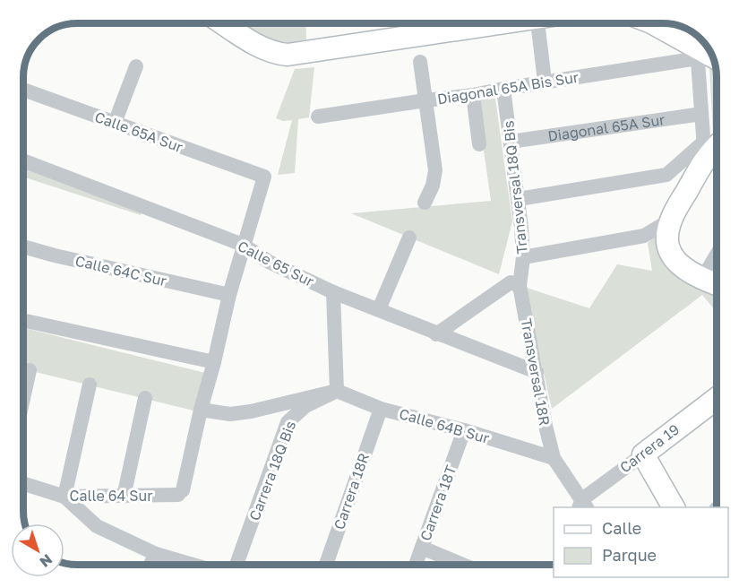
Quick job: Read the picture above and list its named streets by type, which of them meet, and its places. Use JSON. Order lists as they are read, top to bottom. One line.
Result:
{"streets":{"street":["Diagonal 65A Bis Sur","Diagonal 65A Sur","Calle 65A Sur","Transversal 18Q Bis","Calle 65 Sur","Calle 64C Sur","Transversal 18R","Calle 64B Sur","Carrera 19","Carrera 18Q Bis","Carrera 18R","Calle 64 Sur","Carrera 18T"]},"crossings":[["Diagonal 65A Bis Sur","Transversal 18Q Bis"],["Diagonal 65A Sur","Transversal 18Q Bis"],["Calle 65A Sur","Calle 65 Sur"],["Transversal 18Q Bis","Transversal 18R"],["Calle 65 Sur","Transversal 18R"],["Transversal 18R","Calle 64B Sur"],["Calle 64B Sur","Carrera 18Q Bis"],["Calle 64B Sur","Carrera 18R"],["Calle 64B Sur","Carrera 18T"]],"legend":["Calle","Parque"],"north":"bottom right"}
